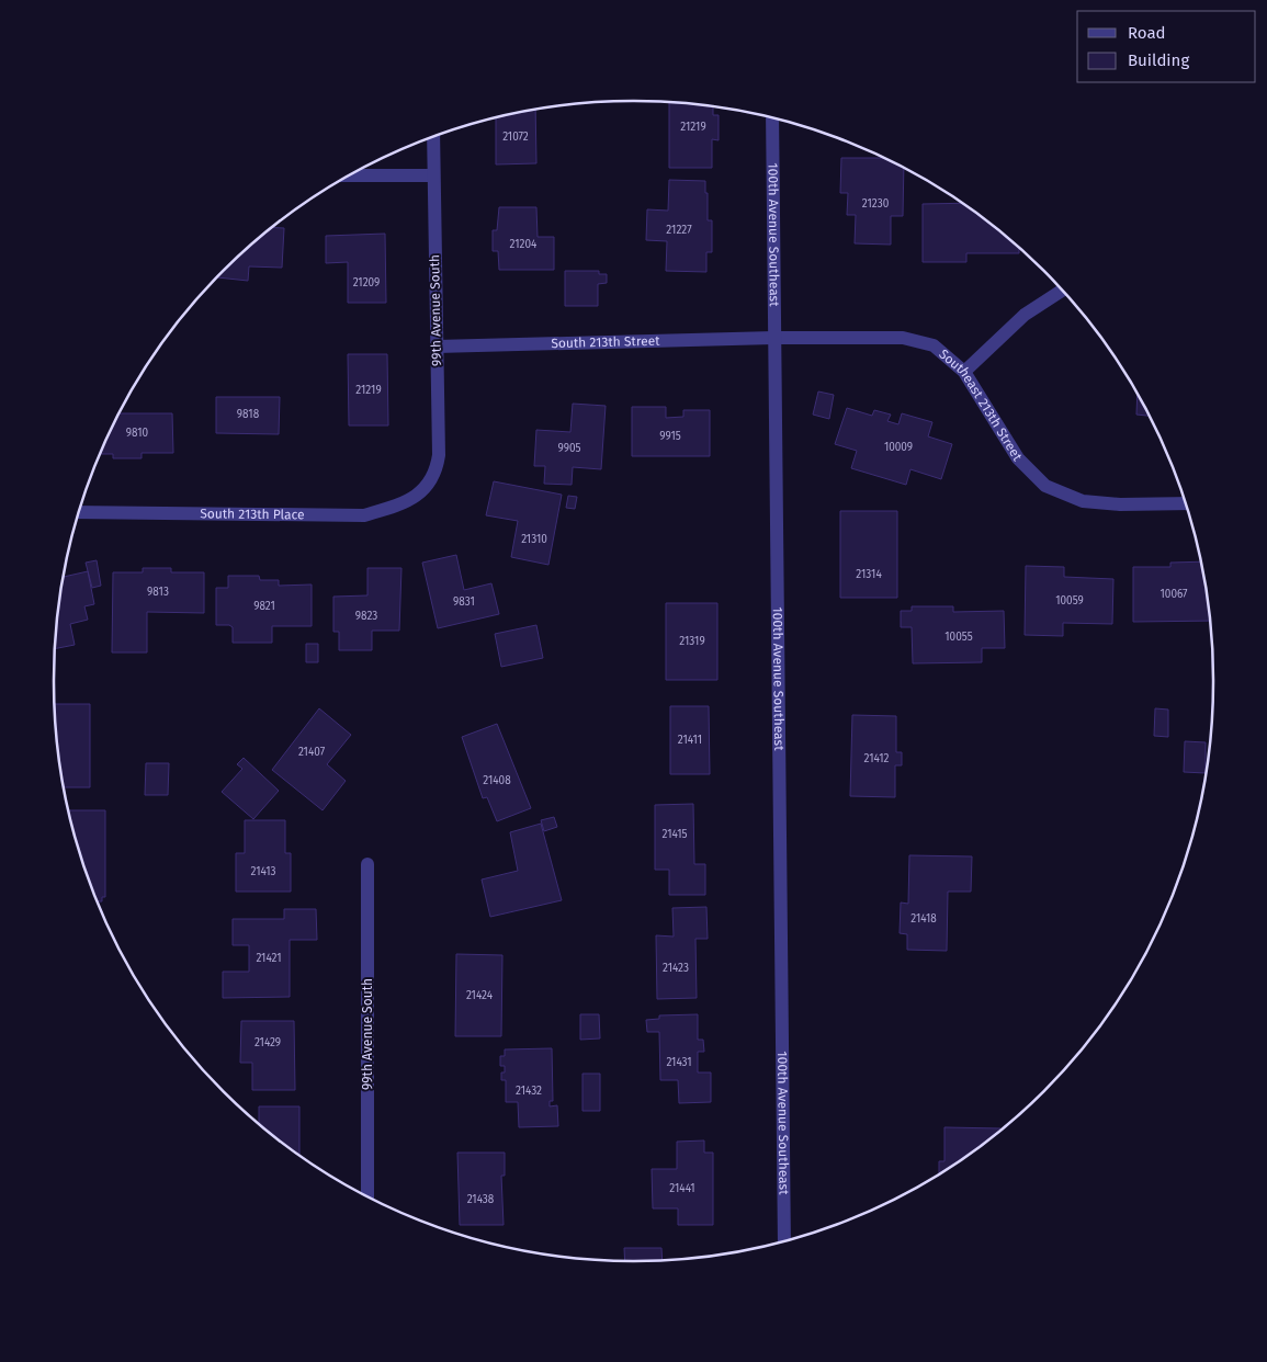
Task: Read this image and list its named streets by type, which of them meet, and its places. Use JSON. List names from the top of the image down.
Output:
{
  "streets": {
    "street": [
      "100th Avenue Southeast",
      "99th Avenue South",
      "South 213th Street",
      "Southeast 213th Street",
      "South 213th Place"
    ]
  },
  "crossings": [
    ["100th Avenue Southeast", "South 213th Street"],
    ["100th Avenue Southeast", "Southeast 213th Street"],
    ["99th Avenue South", "South 213th Street"],
    ["99th Avenue South", "South 213th Place"],
    ["South 213th Street", "Southeast 213th Street"]
  ],
  "house_numbers": [
    "21219",
    "21072",
    "21230",
    "21227",
    "21204",
    "21209",
    "21219",
    "9818",
    "9810",
    "9915",
    "10009",
    "9905",
    "21310",
    "21314",
    "9813",
    "10067",
    "10059",
    "9831",
    "9821",
    "9823",
    "10055",
    "21319",
    "21411",
    "21407",
    "21412",
    "21408",
    "21415",
    "21413",
    "21418",
    "21421",
    "21423",
    "21424",
    "21429",
    "21431",
    "21432",
    "21441",
    "21438"
  ],
  "legend": ["Road", "Building"]
}
